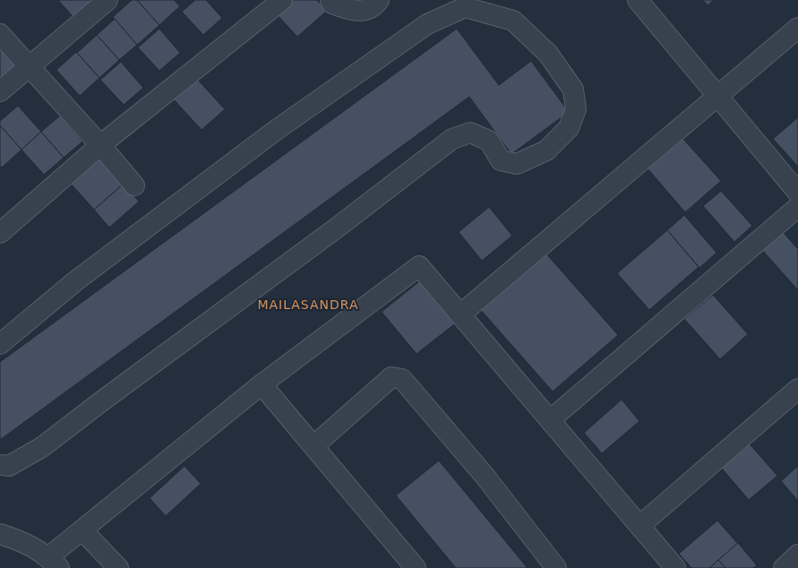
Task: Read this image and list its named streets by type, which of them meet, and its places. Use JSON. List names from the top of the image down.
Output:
{
  "districts": ["MAILASANDRA"]
}
